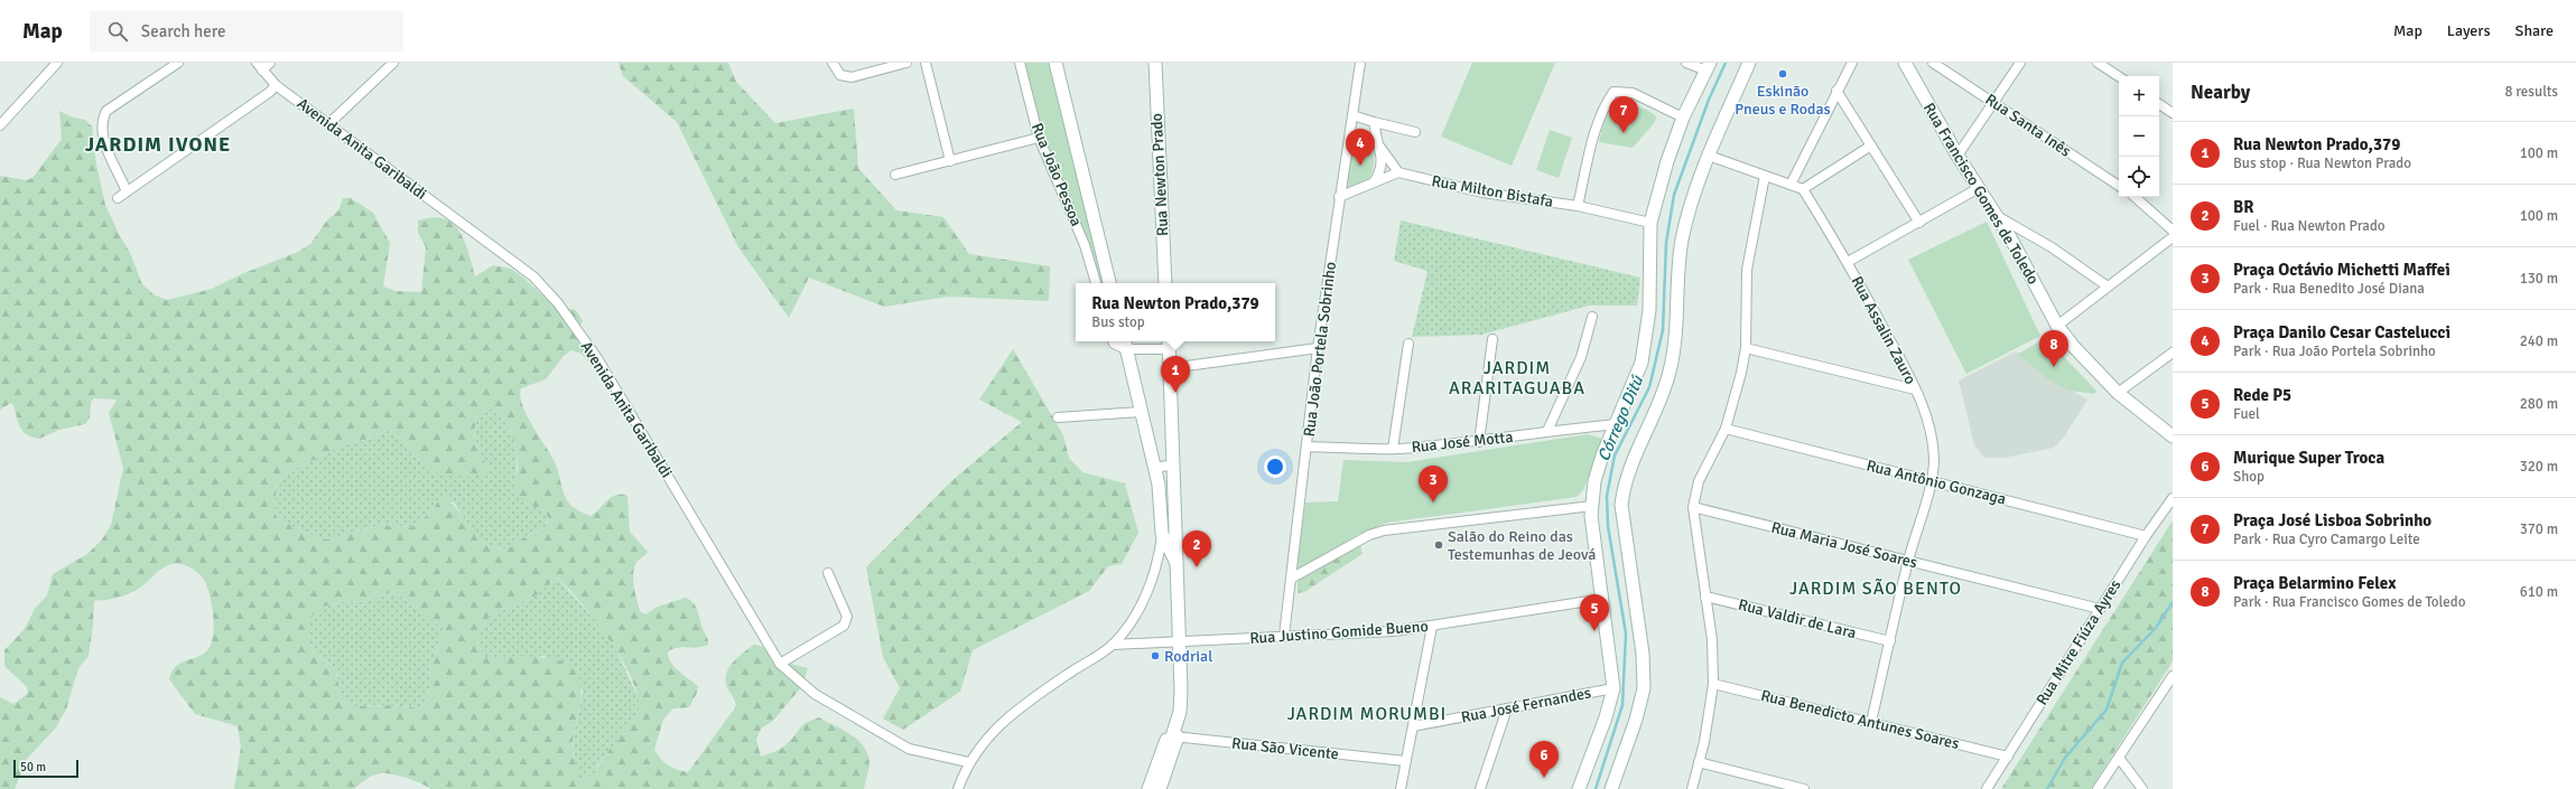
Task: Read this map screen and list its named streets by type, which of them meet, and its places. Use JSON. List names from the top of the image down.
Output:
{
  "streets": {
    "street": [
      "Rua Santa Inês",
      "Avenida Anita Garibaldi",
      "Rua João Pessoa",
      "Rua Newton Prado",
      "Rua Milton Bistafa",
      "Rua Francisco Gomes de Toledo",
      "Rua Assalin Zauro",
      "Rua João Portela Sobrinho",
      "Rua José Motta",
      "Rua Antônio Gonzaga",
      "Rua Maria José Soares",
      "Rua Valdir de Lara",
      "Rua Justino Gomide Bueno",
      "Rua Mitre Fiúza Ayres",
      "Rua José Fernandes",
      "Rua Benedicto Antunes Soares",
      "Rua São Vicente"
    ]
  },
  "crossings": [
    ["Rua Assalin Zauro", "Rua Antônio Gonzaga"],
    ["Rua Assalin Zauro", "Rua Maria José Soares"],
    ["Rua Assalin Zauro", "Rua Valdir de Lara"],
    ["Rua Assalin Zauro", "Rua Benedicto Antunes Soares"],
    ["Rua João Portela Sobrinho", "Rua José Motta"],
    ["Rua João Portela Sobrinho", "Rua Justino Gomide Bueno"],
    ["Rua Antônio Gonzaga", "Rua Mitre Fiúza Ayres"],
    ["Rua Maria José Soares", "Rua Mitre Fiúza Ayres"],
    ["Rua Mitre Fiúza Ayres", "Rua Benedicto Antunes Soares"]
  ],
  "districts": [
    "JARDIM IVONE",
    "JARDIM ARARITAGUABA",
    "JARDIM SÃO BENTO",
    "JARDIM MORUMBI"
  ],
  "water": ["Córrego Ditú"],
  "places": ["Eskinão Pneus e Rodas", "Salão do Reino das Testemunhas de Jeová", "Rodrial"],
  "scale_bar": "50 m",
  "page": {
    "header": "Map",
    "search": "Search here",
    "nav": ["Map", "Layers", "Share"],
    "heading": ["Nearby", "8 results"],
    "map_buttons": ["+", "−"],
    "pins": [
      "7",
      "4",
      "8",
      "1",
      "3",
      "2",
      "5",
      "6"
    ],
    "list": [
      {
        "mark": "1",
        "name": "Rua Newton Prado,379",
        "note": "Bus stop · Rua Newton Prado",
        "value": "100 m"
      },
      {
        "mark": "2",
        "name": "BR",
        "note": "Fuel · Rua Newton Prado",
        "value": "100 m"
      },
      {
        "mark": "3",
        "name": "Praça Octávio Michetti Maffei",
        "note": "Park · Rua Benedito José Diana",
        "value": "130 m"
      },
      {
        "mark": "4",
        "name": "Praça Danilo Cesar Castelucci",
        "note": "Park · Rua João Portela Sobrinho",
        "value": "240 m"
      },
      {
        "mark": "5",
        "name": "Rede P5",
        "note": "Fuel",
        "value": "280 m"
      },
      {
        "mark": "6",
        "name": "Murique Super Troca",
        "note": "Shop",
        "value": "320 m"
      },
      {
        "mark": "7",
        "name": "Praça José Lisboa Sobrinho",
        "note": "Park · Rua Cyro Camargo Leite",
        "value": "370 m"
      },
      {
        "mark": "8",
        "name": "Praça Belarmino Felex",
        "note": "Park · Rua Francisco Gomes de Toledo",
        "value": "610 m"
      }
    ],
    "popup": ["Rua Newton Prado,379", "Bus stop"],
    "scale": "50 m"
  }
}
